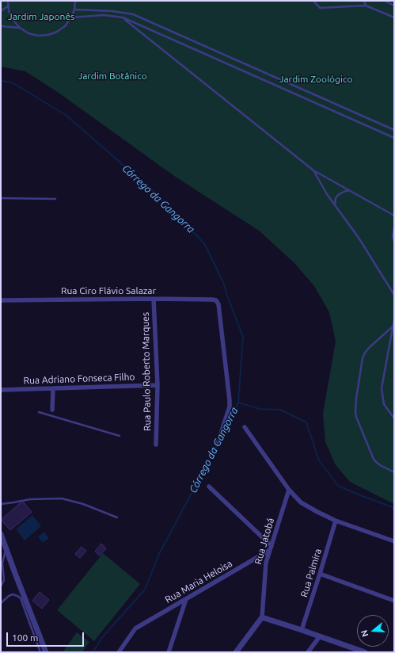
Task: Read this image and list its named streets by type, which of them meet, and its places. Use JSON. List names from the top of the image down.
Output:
{
  "streets": {
    "street": [
      "Rua Ciro Flávio Salazar",
      "Rua Paulo Roberto Marques",
      "Rua Adriano Fonseca Filho",
      "Rua Jatobá",
      "Rua Palmira",
      "Rua Maria Heloisa"
    ]
  },
  "crossings": [
    ["Rua Ciro Flávio Salazar", "Rua Paulo Roberto Marques"],
    ["Rua Paulo Roberto Marques", "Rua Adriano Fonseca Filho"],
    ["Rua Jatobá", "Rua Maria Heloisa"]
  ],
  "water": ["Córrego da Gangorra"],
  "parks": ["Jardim Japonês", "Jardim Botânico", "Jardim Zoológico"],
  "scale_bar": "100 m",
  "north": "left"
}
